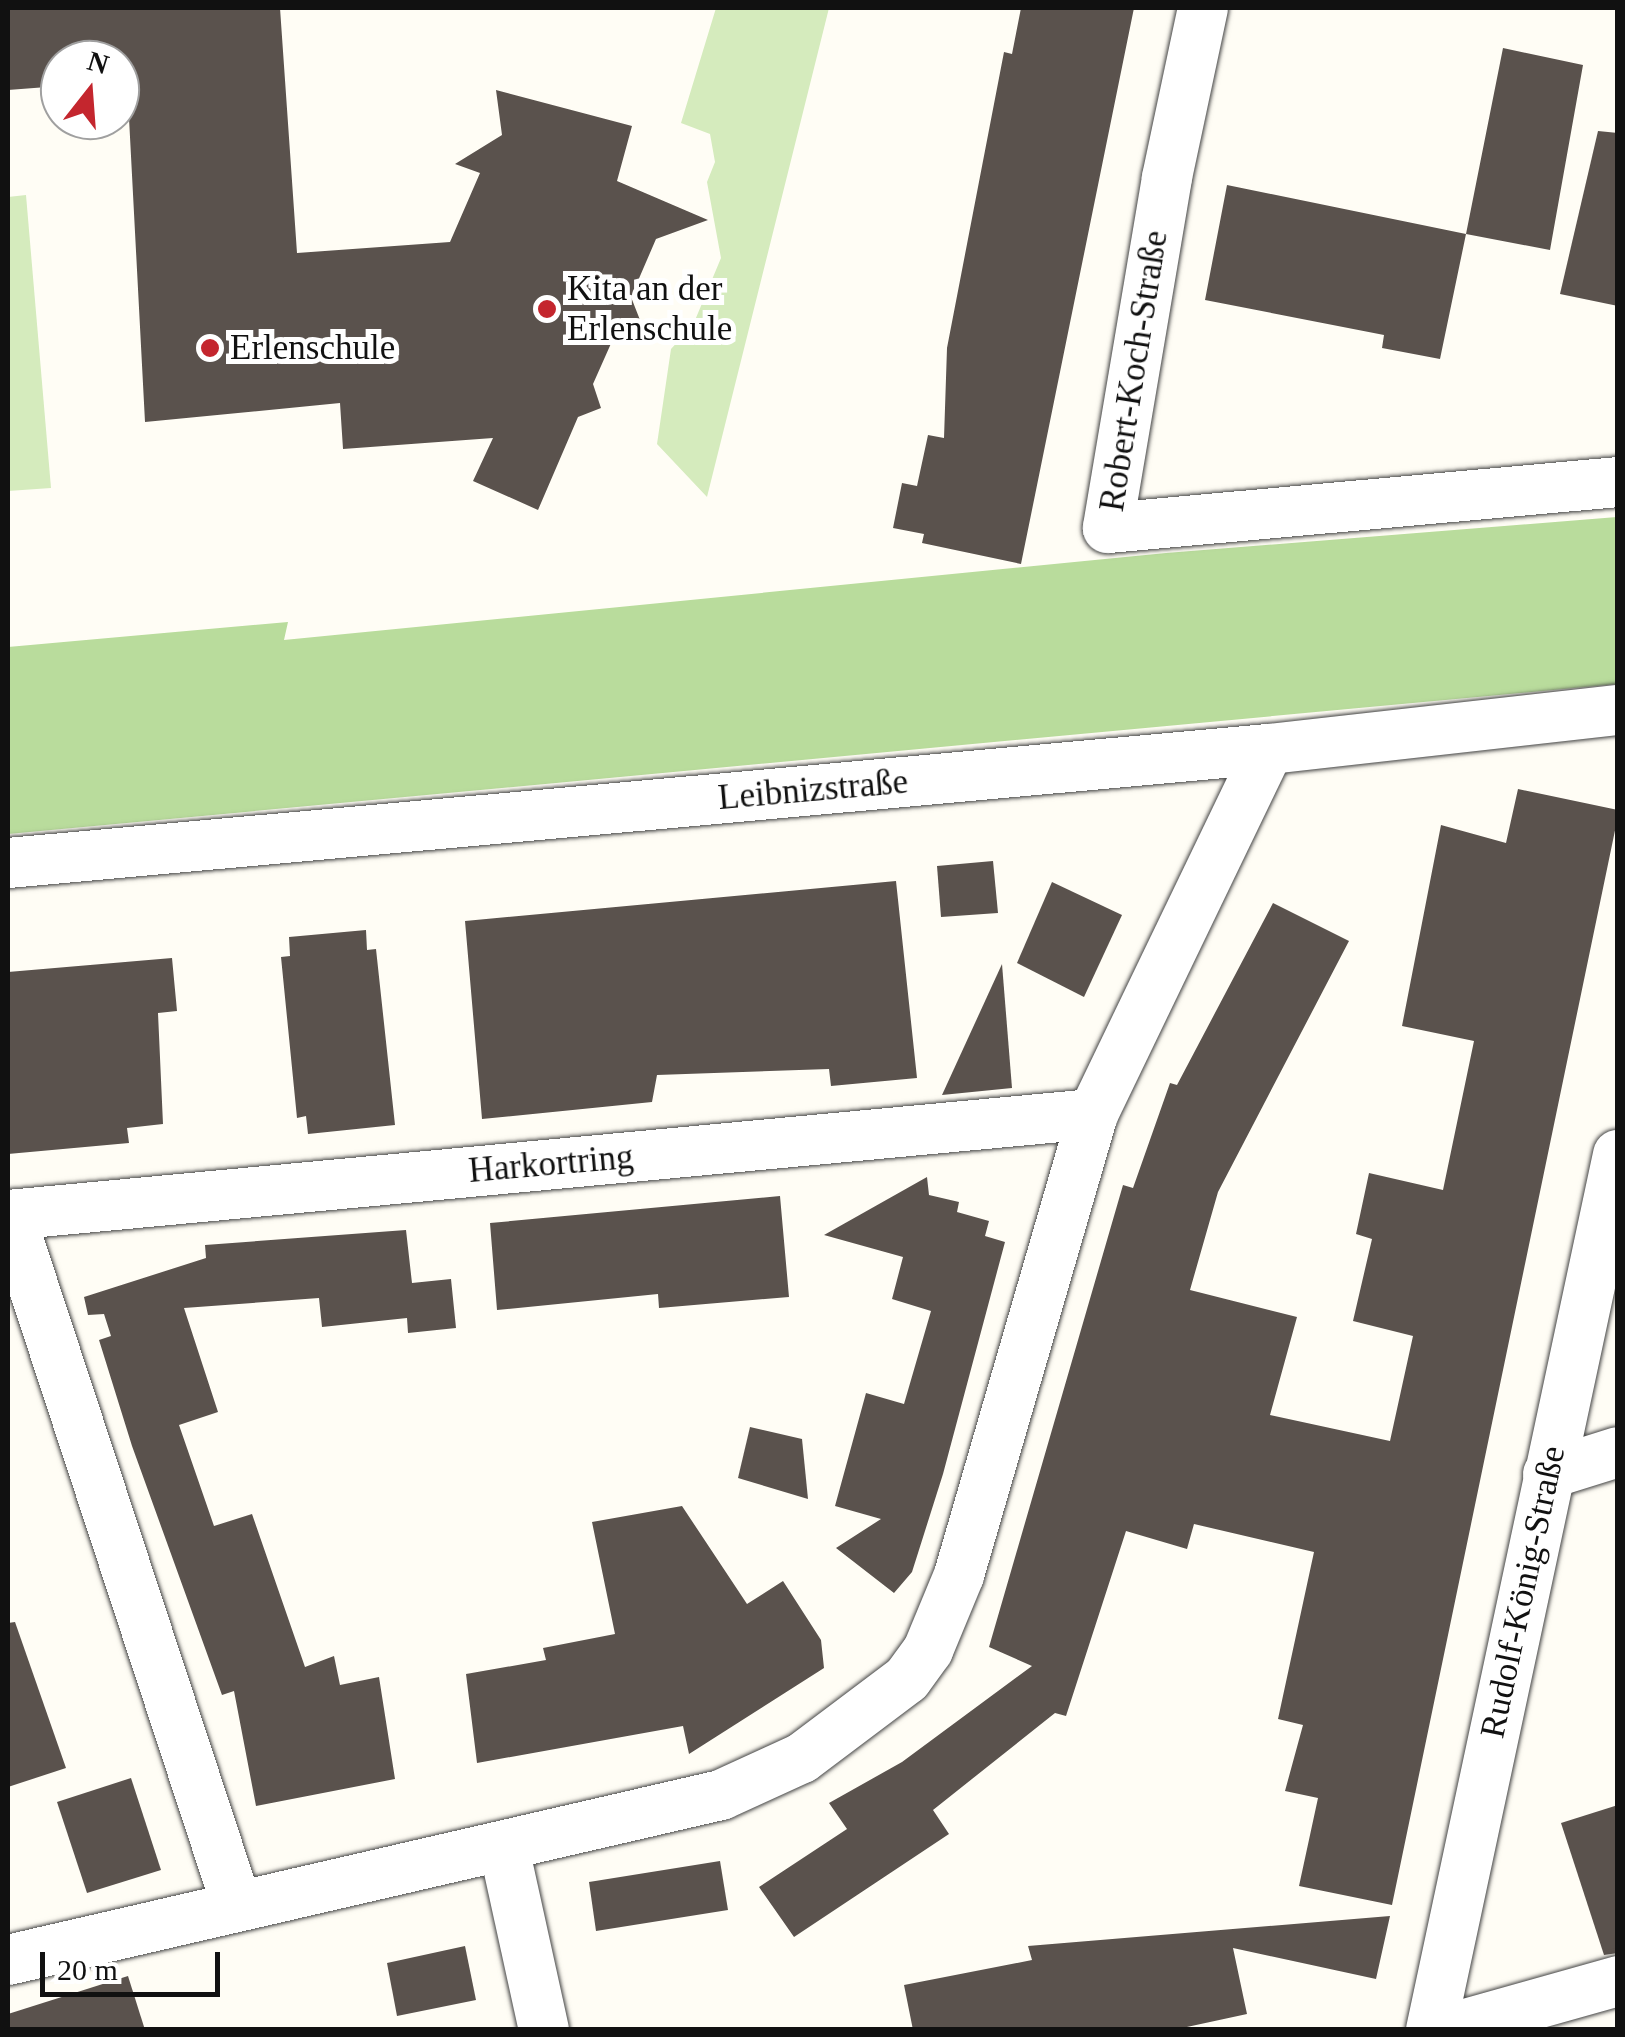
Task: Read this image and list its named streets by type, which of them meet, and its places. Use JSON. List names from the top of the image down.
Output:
{
  "streets": {
    "street": [
      "Robert-Koch-Straße",
      "Leibnizstraße",
      "Harkortring",
      "Rudolf-König-Straße"
    ]
  },
  "places": ["Kita an der Erlenschule", "Erlenschule"],
  "scale_bar": "20 m",
  "north": "top"
}
